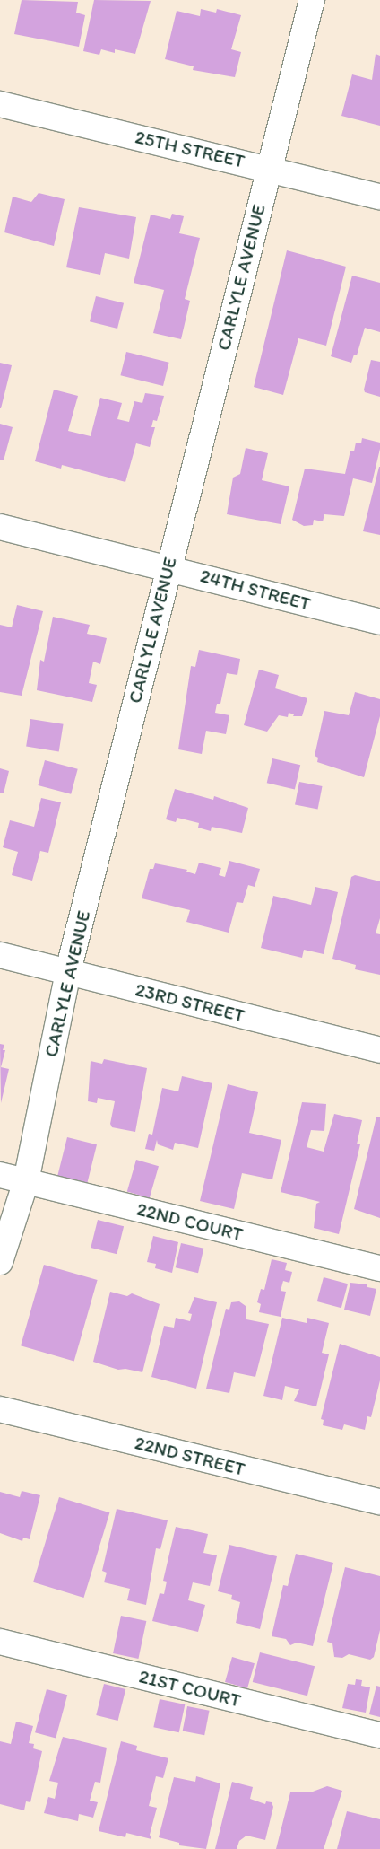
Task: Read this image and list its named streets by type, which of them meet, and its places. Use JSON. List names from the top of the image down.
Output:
{
  "streets": {
    "street": [
      "25TH STREET",
      "CARLYLE AVENUE",
      "24TH STREET",
      "23RD STREET",
      "22ND COURT",
      "22ND STREET",
      "21ST COURT"
    ]
  },
  "crossings": [
    ["25TH STREET", "CARLYLE AVENUE"],
    ["CARLYLE AVENUE", "24TH STREET"],
    ["CARLYLE AVENUE", "23RD STREET"],
    ["CARLYLE AVENUE", "22ND COURT"]
  ]
}
